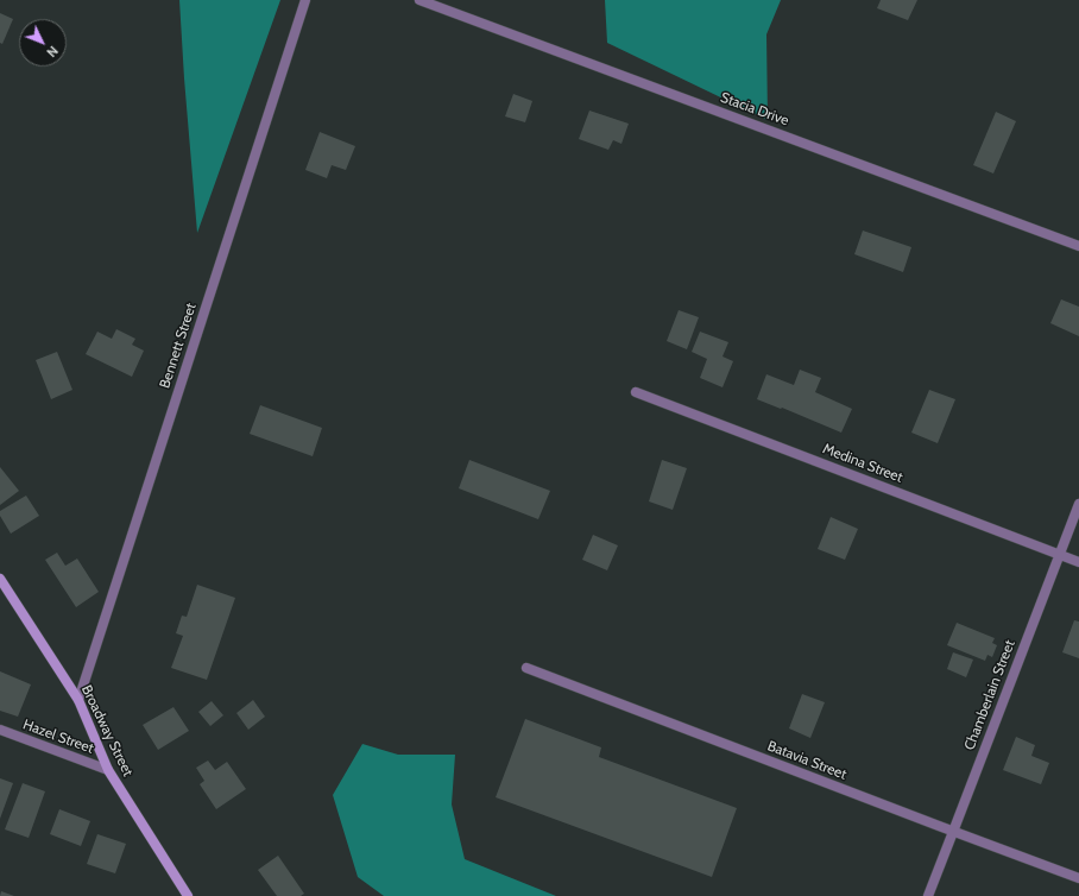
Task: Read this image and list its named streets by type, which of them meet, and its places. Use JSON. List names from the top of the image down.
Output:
{
  "streets": {
    "street": [
      "Stacia Drive",
      "Bennett Street",
      "Medina Street",
      "Chamberlain Street",
      "Broadway Street",
      "Hazel Street",
      "Batavia Street"
    ]
  },
  "crossings": [
    ["Bennett Street", "Broadway Street"],
    ["Medina Street", "Chamberlain Street"],
    ["Chamberlain Street", "Batavia Street"],
    ["Broadway Street", "Hazel Street"]
  ],
  "north": "bottom right"
}
